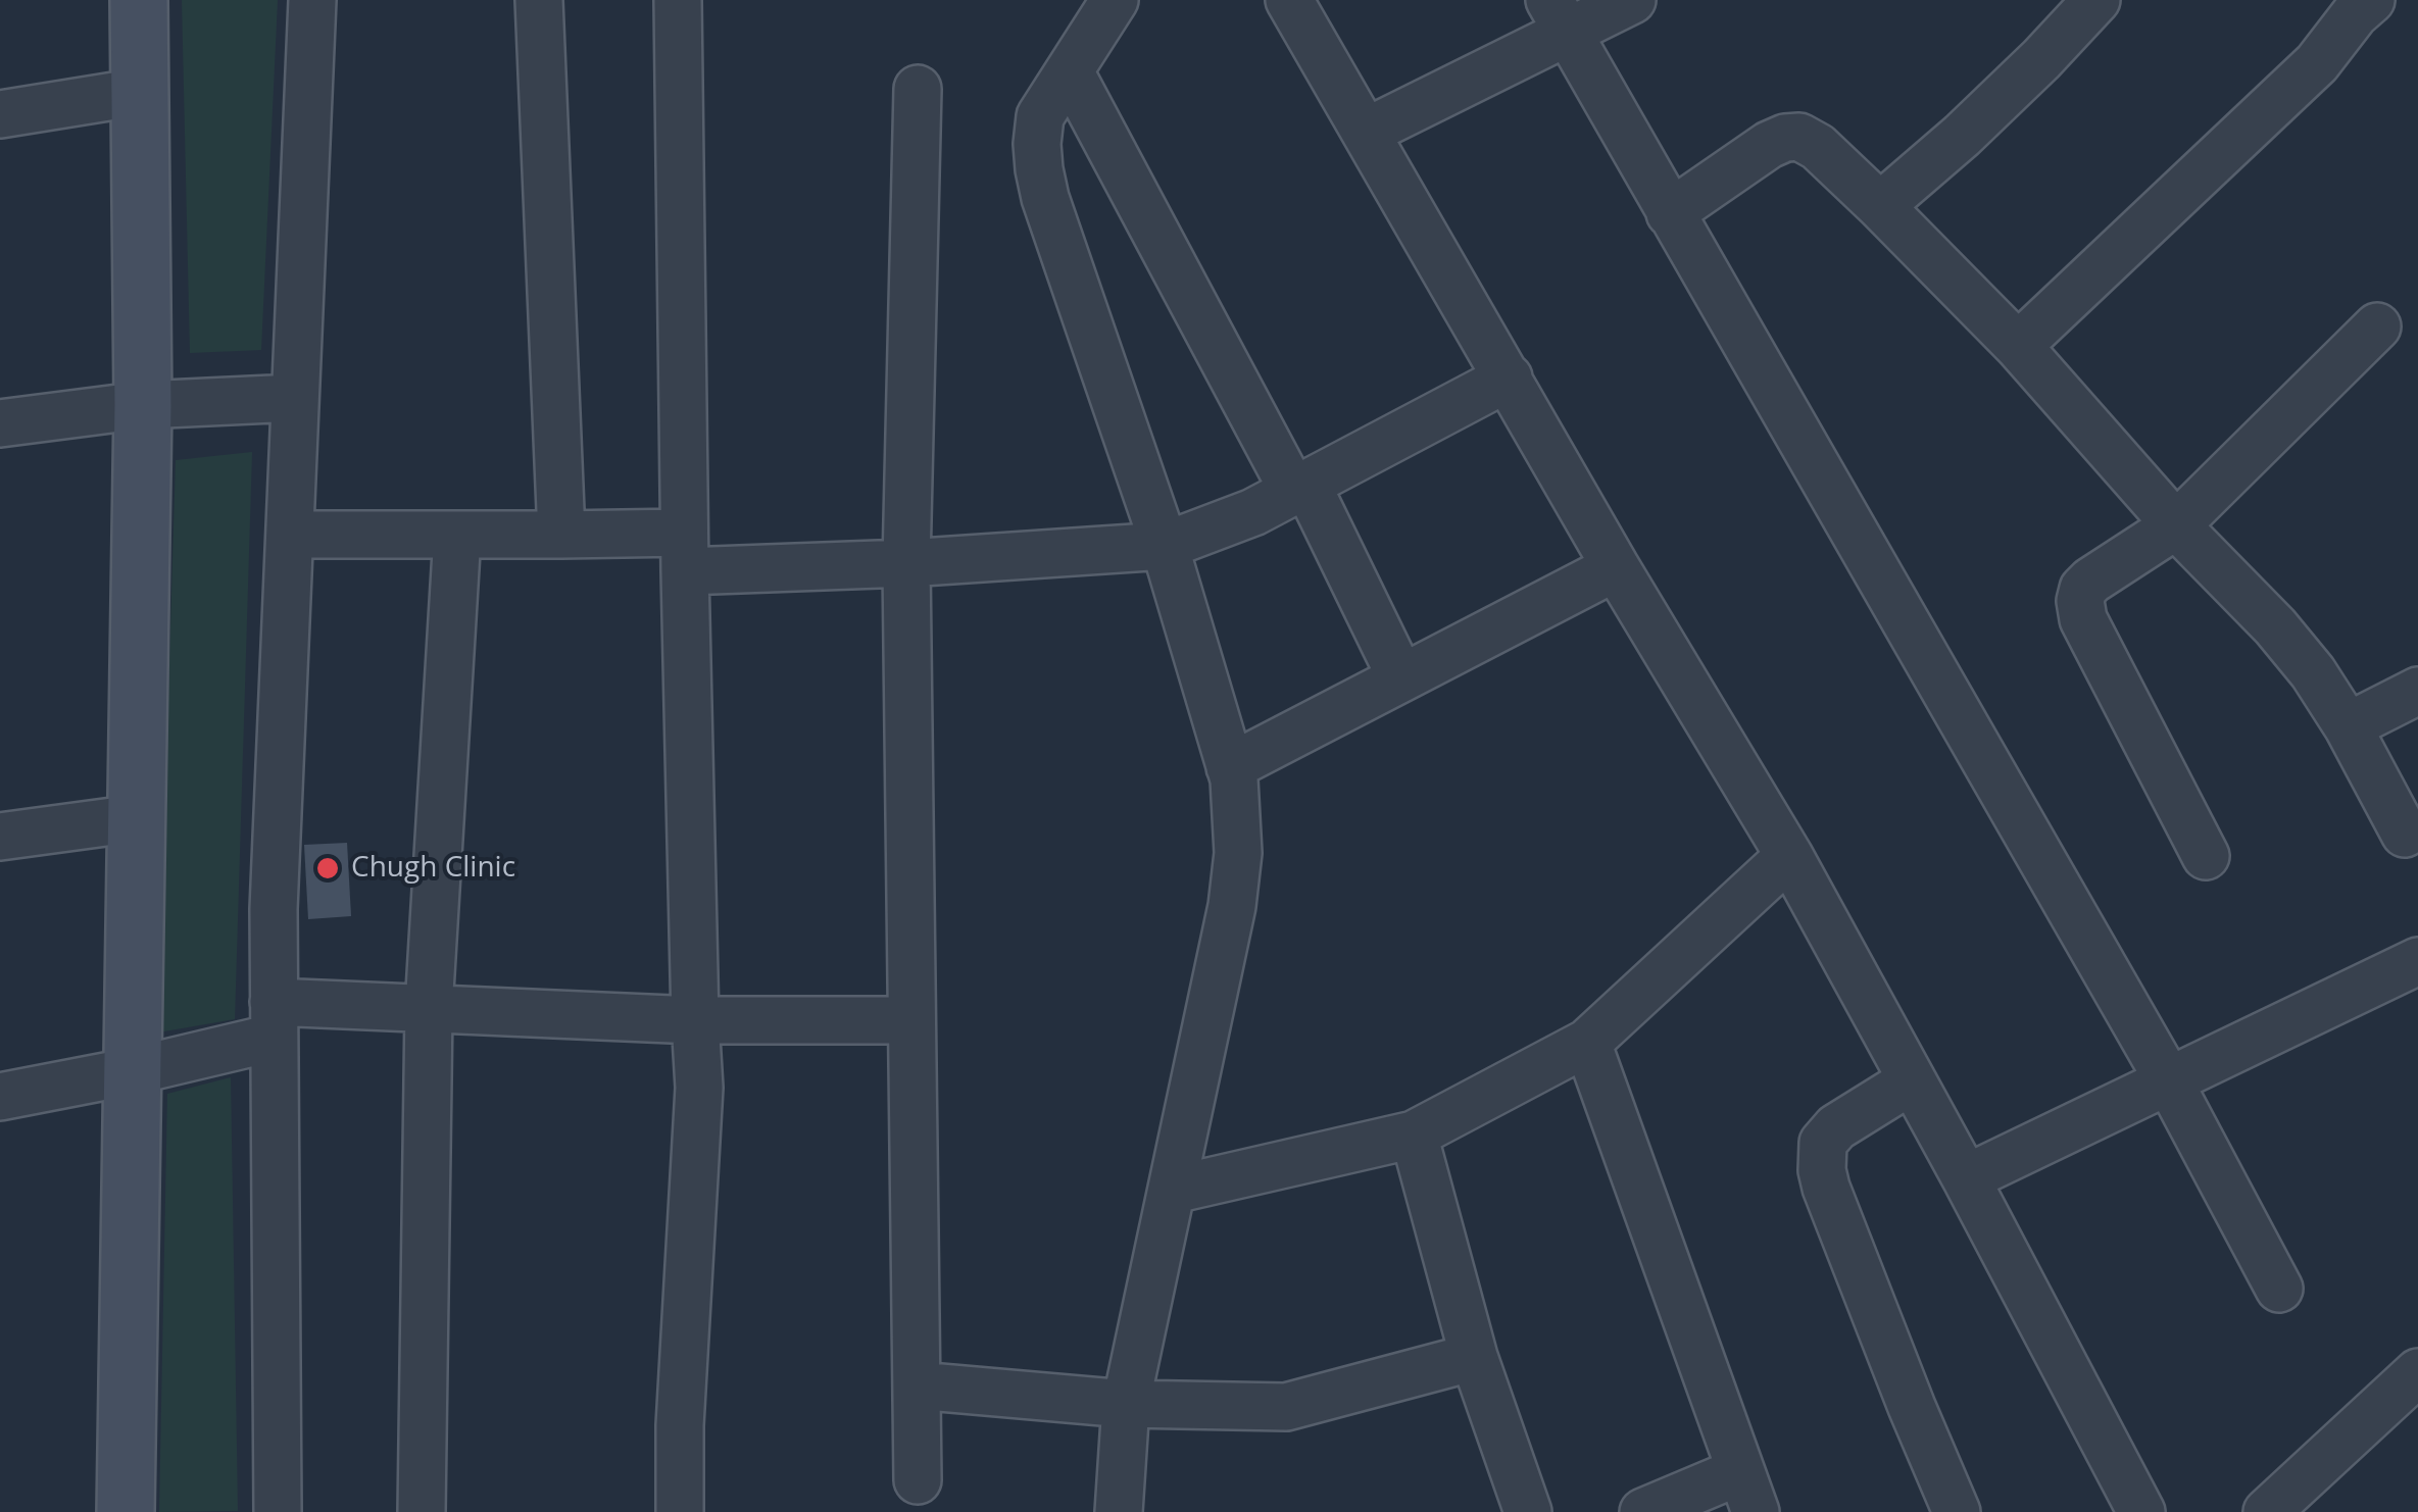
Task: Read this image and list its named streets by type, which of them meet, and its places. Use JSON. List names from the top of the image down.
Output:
{
  "places": ["Chugh Clinic"]
}
